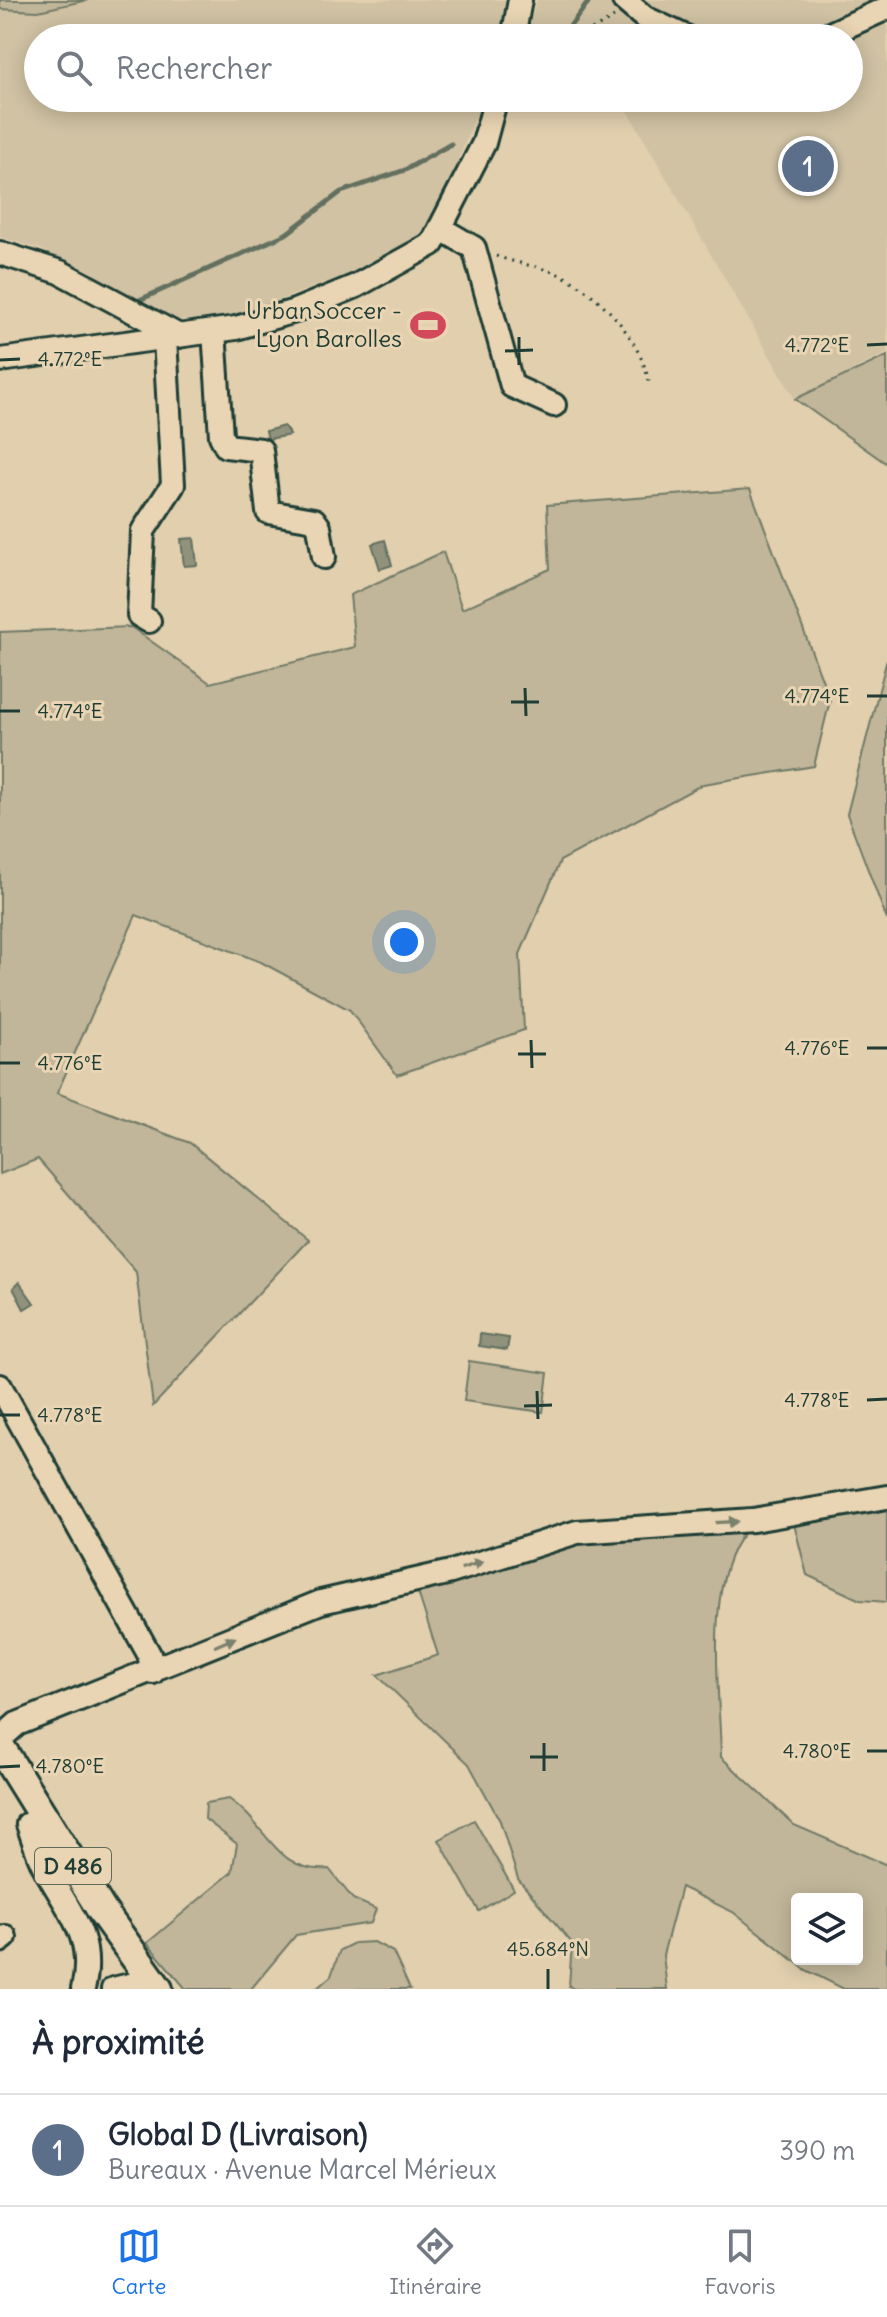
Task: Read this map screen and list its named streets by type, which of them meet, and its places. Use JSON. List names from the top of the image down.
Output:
{
  "streets": {
    "main road": ["D 486"]
  },
  "places": {
    "sports": ["UrbanSoccer - Lyon Barolles"]
  },
  "page": {
    "search": "Rechercher",
    "pins": "1",
    "heading": "À proximité",
    "list": [
      {
        "mark": "1",
        "name": "Global D (Livraison)",
        "note": "Bureaux · Avenue Marcel Mérieux",
        "value": "390 m"
      }
    ],
    "nav": ["Carte", "Itinéraire", "Favoris"]
  },
  "coordinates": [
    "4.772°E",
    "4.774°E",
    "4.776°E",
    "4.778°E",
    "4.780°E",
    "45.684°N"
  ]
}
